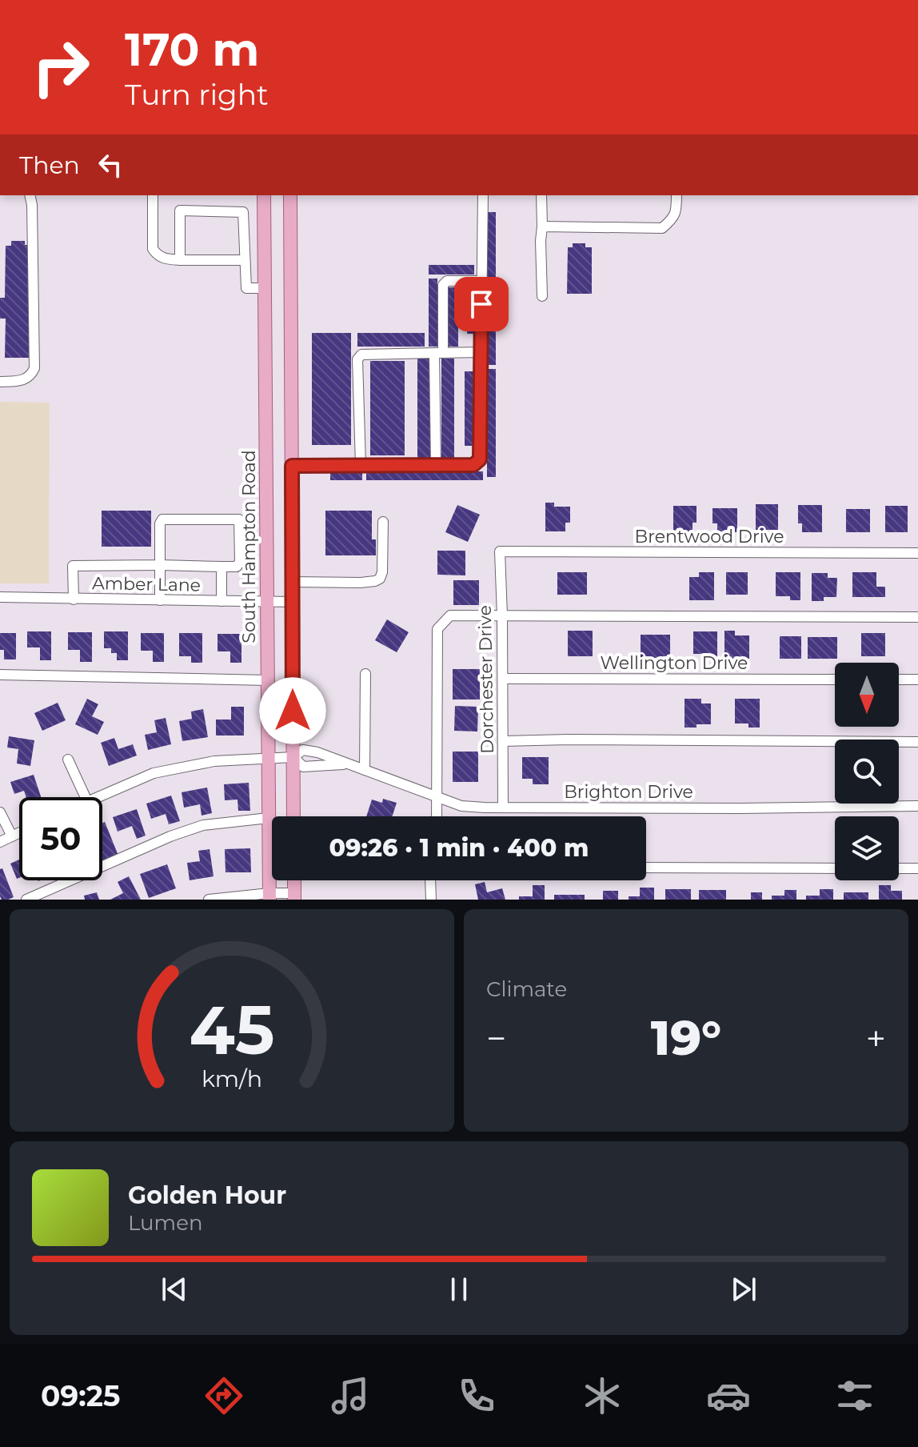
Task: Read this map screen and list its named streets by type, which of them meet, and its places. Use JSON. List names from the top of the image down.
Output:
{
  "streets": {
    "main road": ["South Hampton Road"],
    "street": [
      "Brentwood Drive",
      "Amber Lane",
      "Wellington Drive",
      "Dorchester Drive",
      "Brighton Drive"
    ]
  },
  "crossings": [
    ["Brentwood Drive", "Dorchester Drive"],
    ["South Hampton Road", "Amber Lane"],
    ["Wellington Drive", "Dorchester Drive"],
    ["Dorchester Drive", "Brighton Drive"]
  ],
  "north": "bottom",
  "page": {
    "turn": ["170 m", "Turn right"],
    "then": "Then",
    "limit": "50",
    "trip": "09:26 · 1 min · 400 m",
    "tile": "Climate",
    "heat": ["−", "19°", "+"],
    "song": ["Golden Hour", "Lumen"],
    "tabs": "09:25",
    "gauge": ["45", "km/h"]
  }
}
